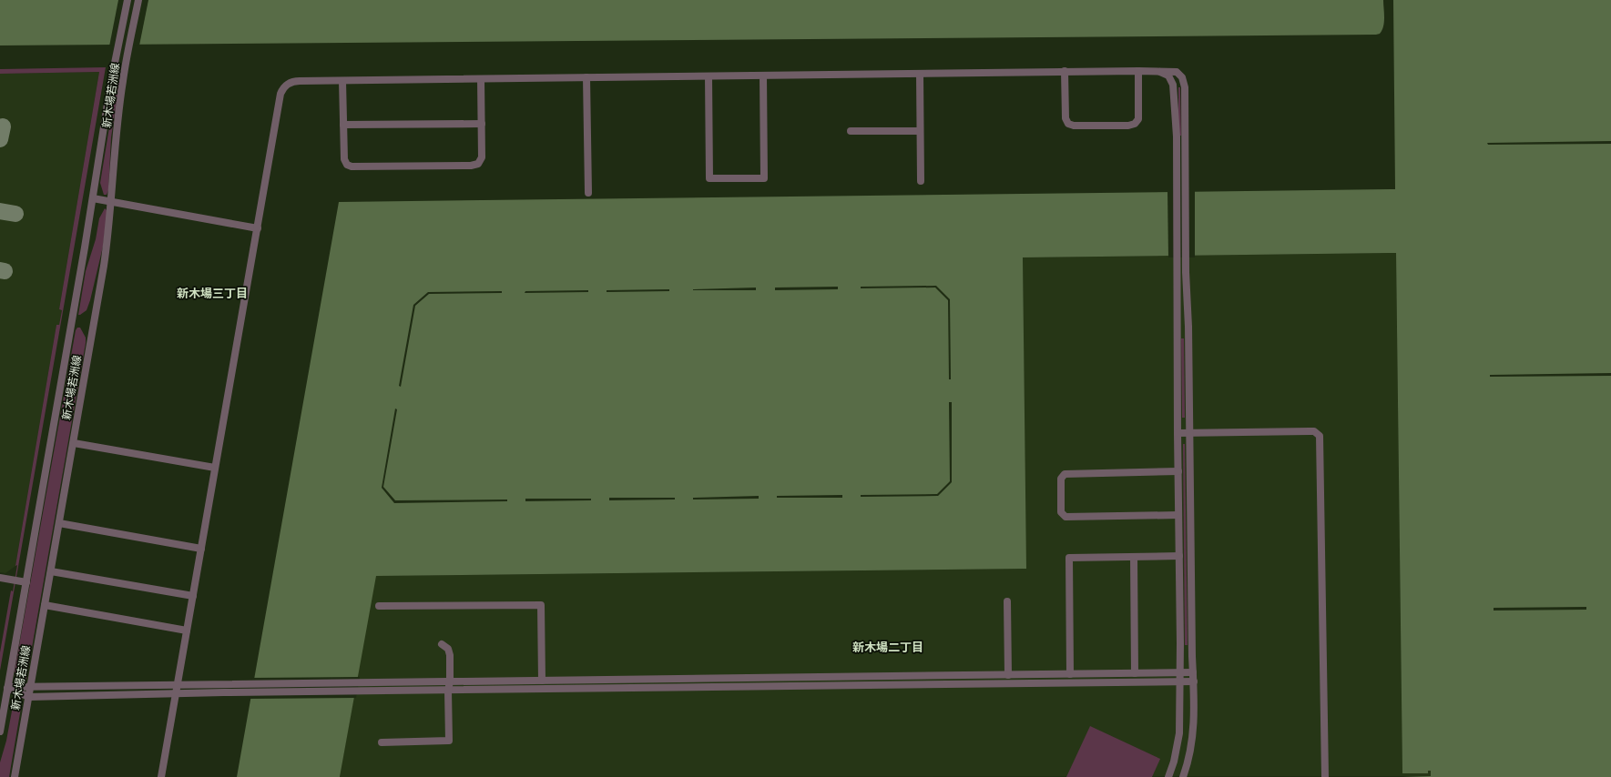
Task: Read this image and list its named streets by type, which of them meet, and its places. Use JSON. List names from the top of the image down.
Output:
{
  "streets": {
    "street": ["新木場若洲線"]
  },
  "districts": ["新木場三丁目", "新木場二丁目"]
}
